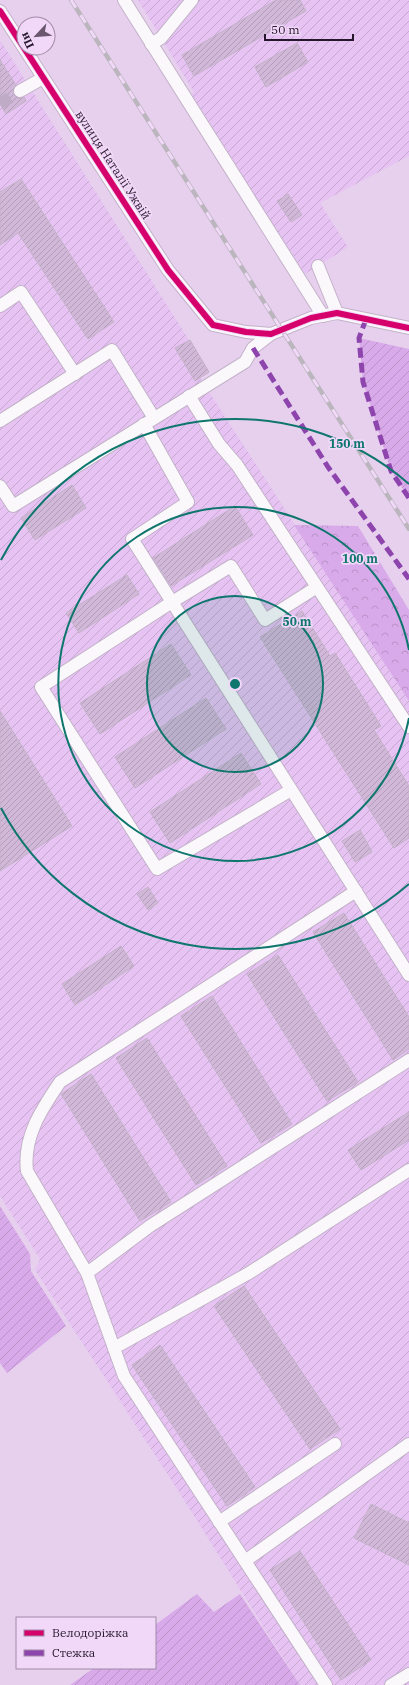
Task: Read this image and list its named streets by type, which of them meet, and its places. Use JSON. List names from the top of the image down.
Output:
{
  "streets": {
    "street": ["вулиця Наталії Ужвій"]
  },
  "legend": ["Велодоріжка", "Стежка"],
  "scale_bar": "50 m",
  "north": "bottom left",
  "rings": ["150 m", "100 m", "50 m"]
}
